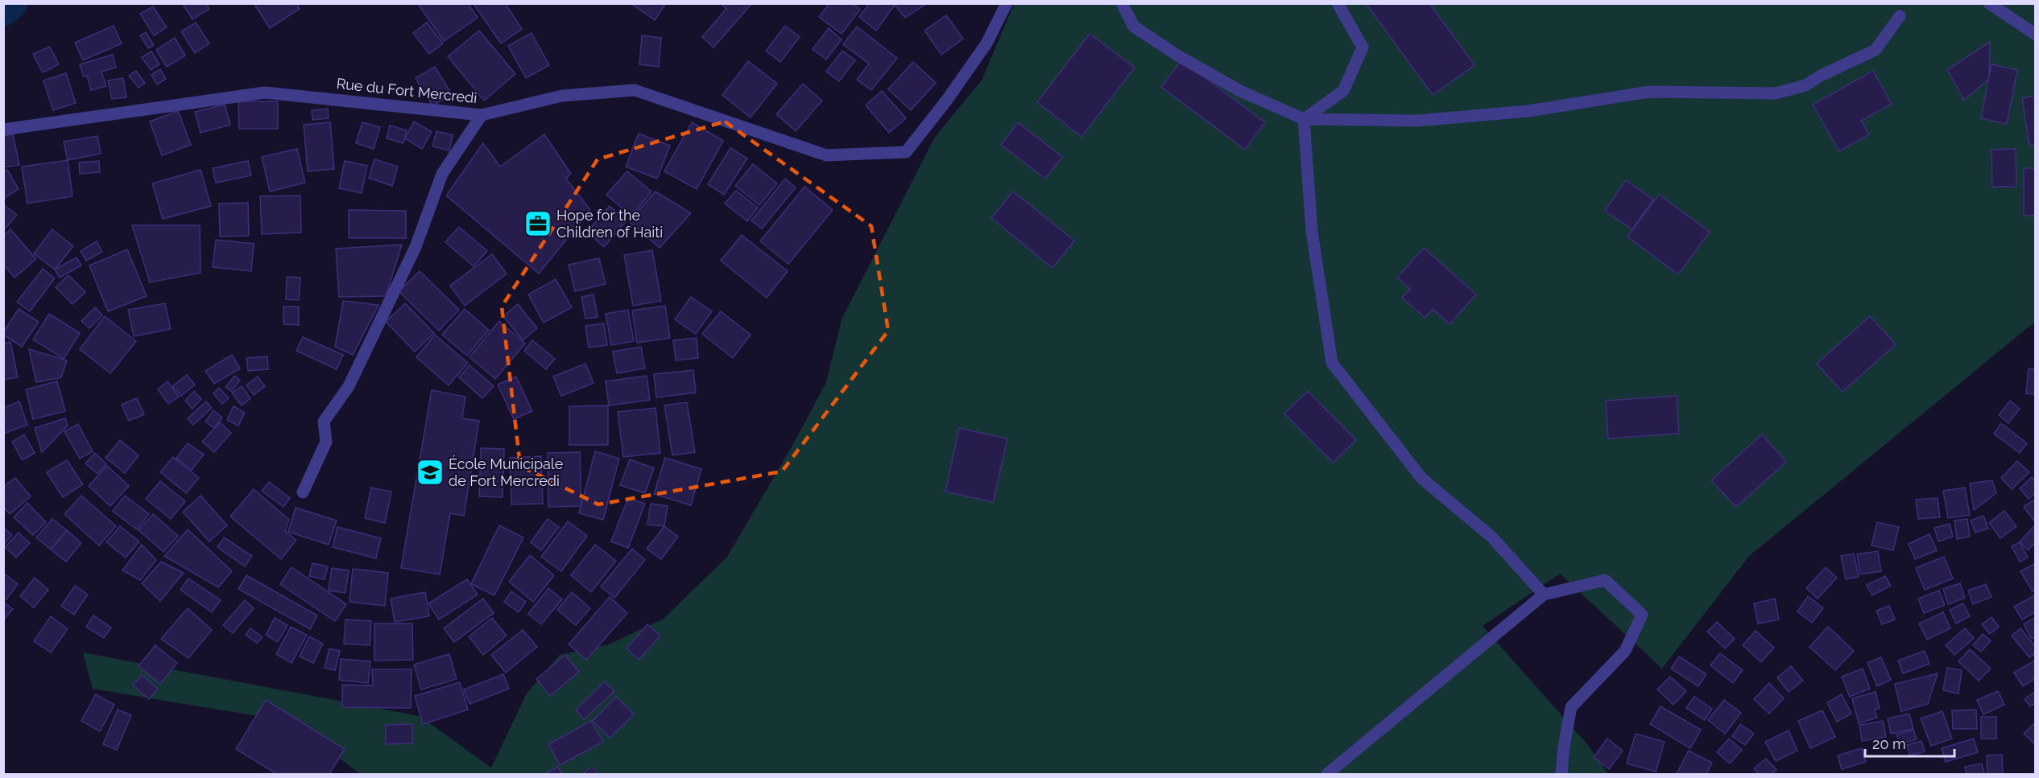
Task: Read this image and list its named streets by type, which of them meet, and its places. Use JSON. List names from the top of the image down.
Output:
{
  "streets": {
    "street": ["Rue du Fort Mercredi"]
  },
  "places": {
    "office": ["Hope for the Children of Haiti"],
    "school or university": ["École Municipale de Fort Mercredi"]
  },
  "scale_bar": "20 m"
}
